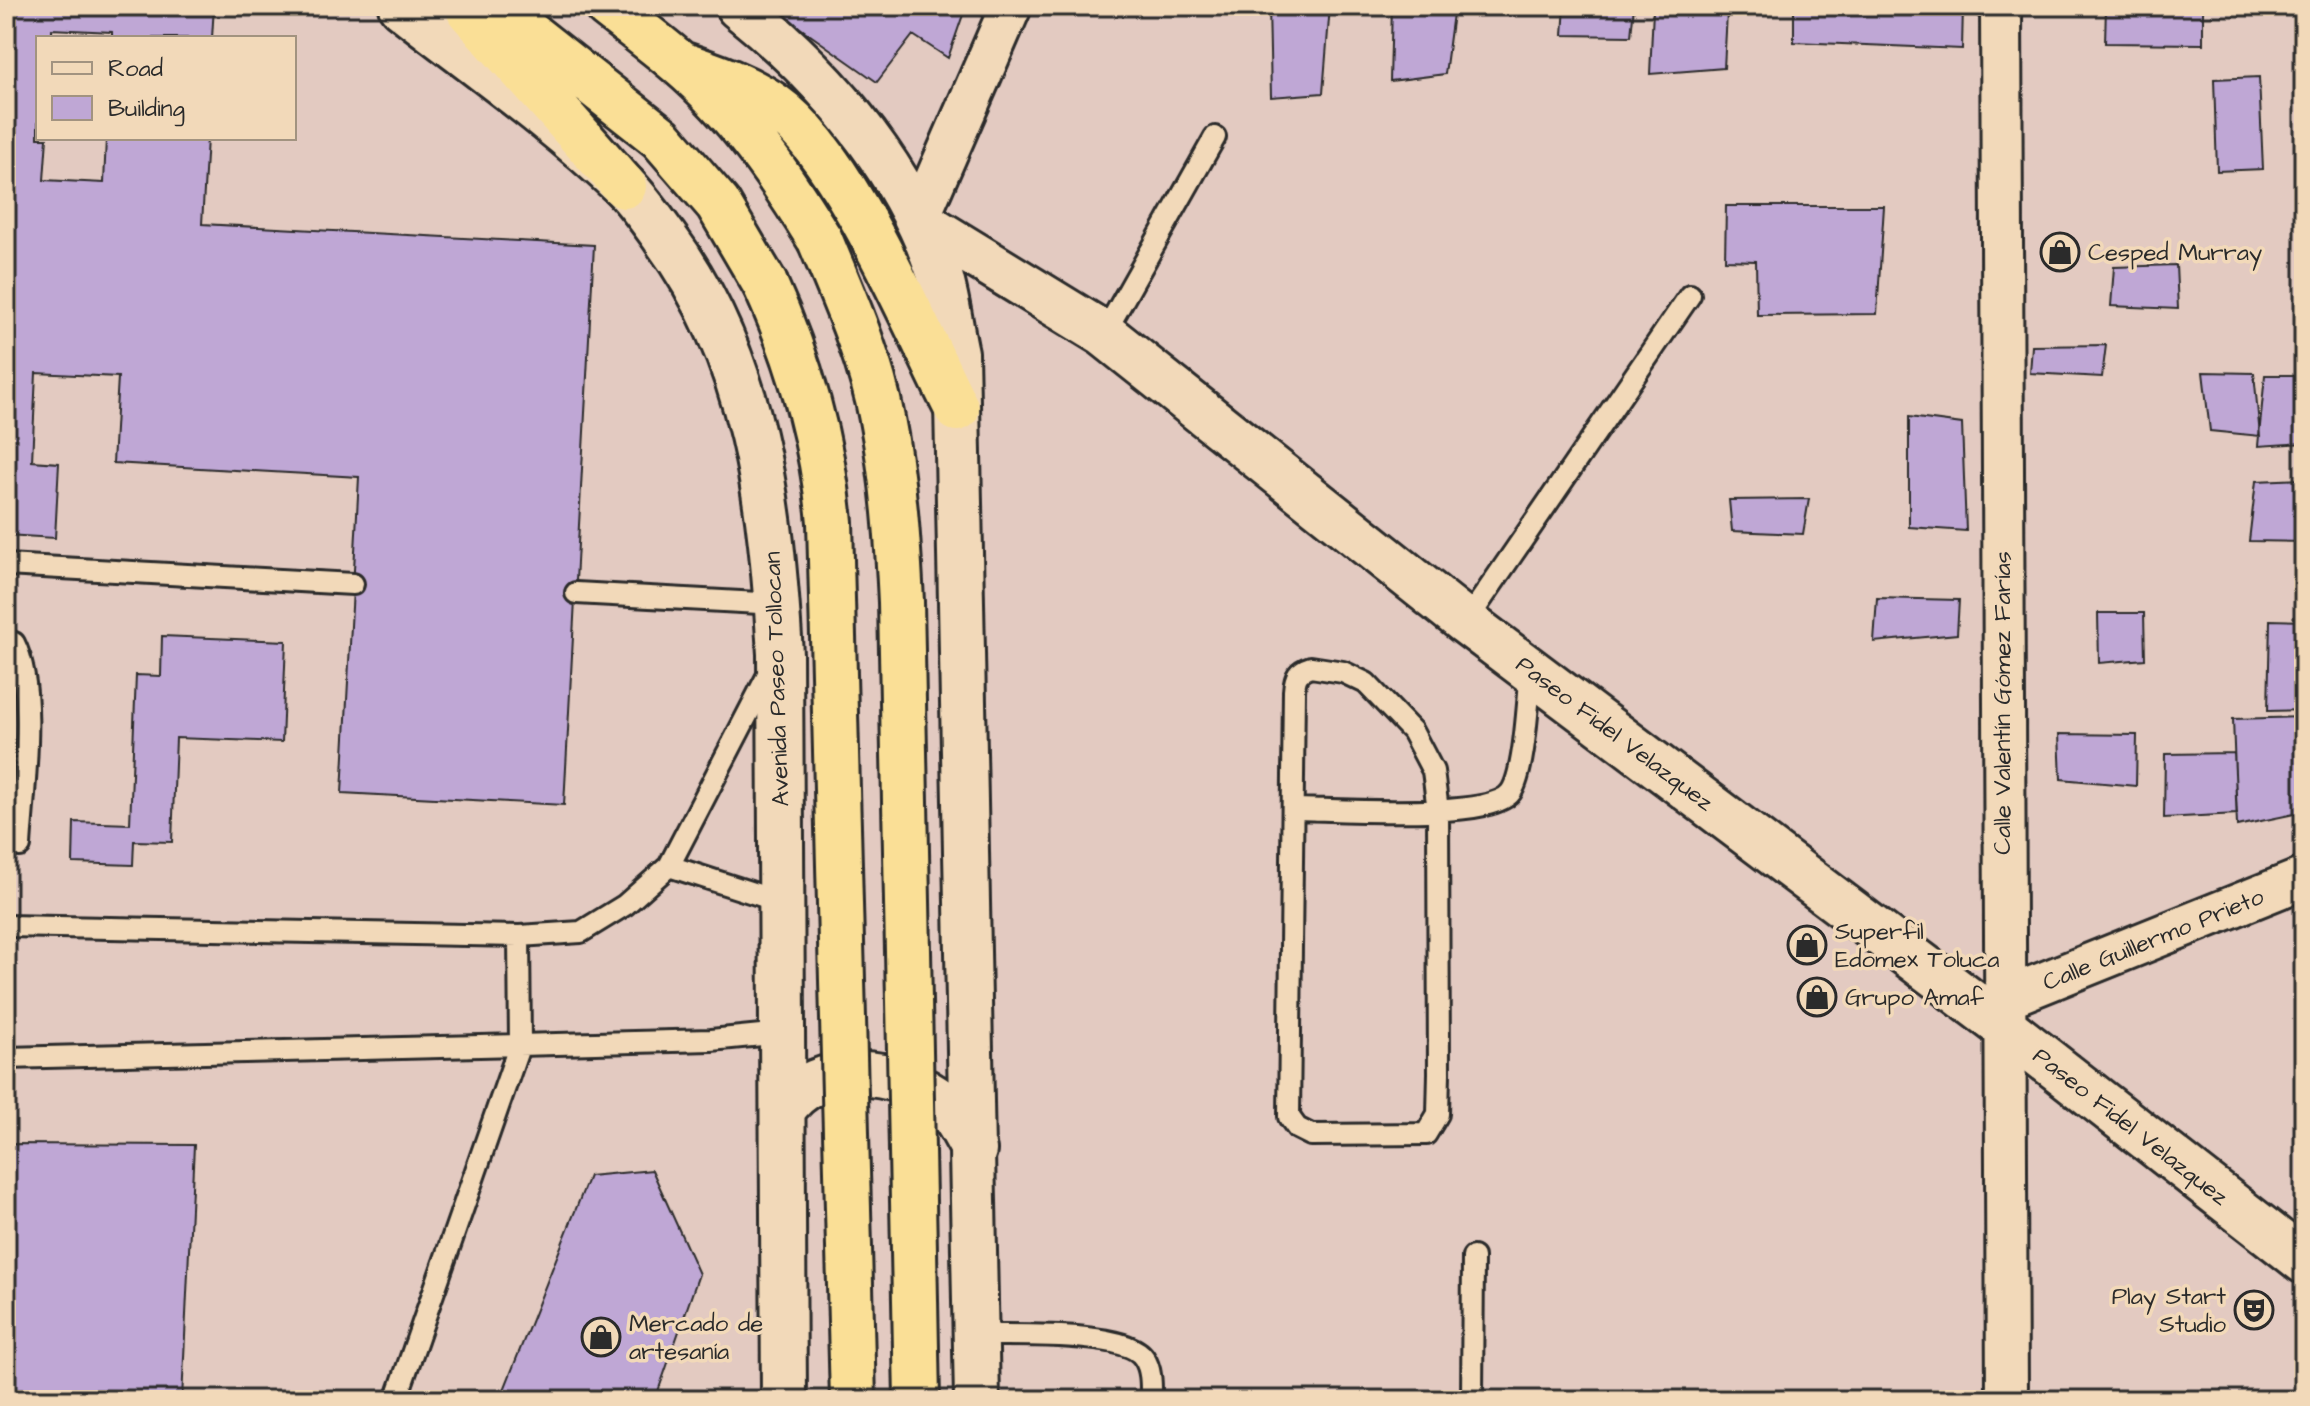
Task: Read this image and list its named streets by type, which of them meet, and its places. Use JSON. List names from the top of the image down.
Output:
{
  "streets": {
    "main road": ["Avenida Paseo Tollocan", "Paseo Fidel Velazquez"],
    "street": ["Calle Valentín Gómez Farías", "Calle Guillermo Prieto"]
  },
  "crossings": [
    ["Calle Valentín Gómez Farías", "Paseo Fidel Velazquez"],
    ["Calle Valentín Gómez Farías", "Calle Guillermo Prieto"],
    ["Paseo Fidel Velazquez", "Calle Guillermo Prieto"]
  ],
  "places": {
    "shop": [
      "Cesped Murray",
      "Superfil Edomex Toluca",
      "Grupo Amaf",
      "Mercado de artesanía"
    ],
    "theatre": ["Play Start Studio"]
  },
  "legend": ["Road", "Building"]
}
